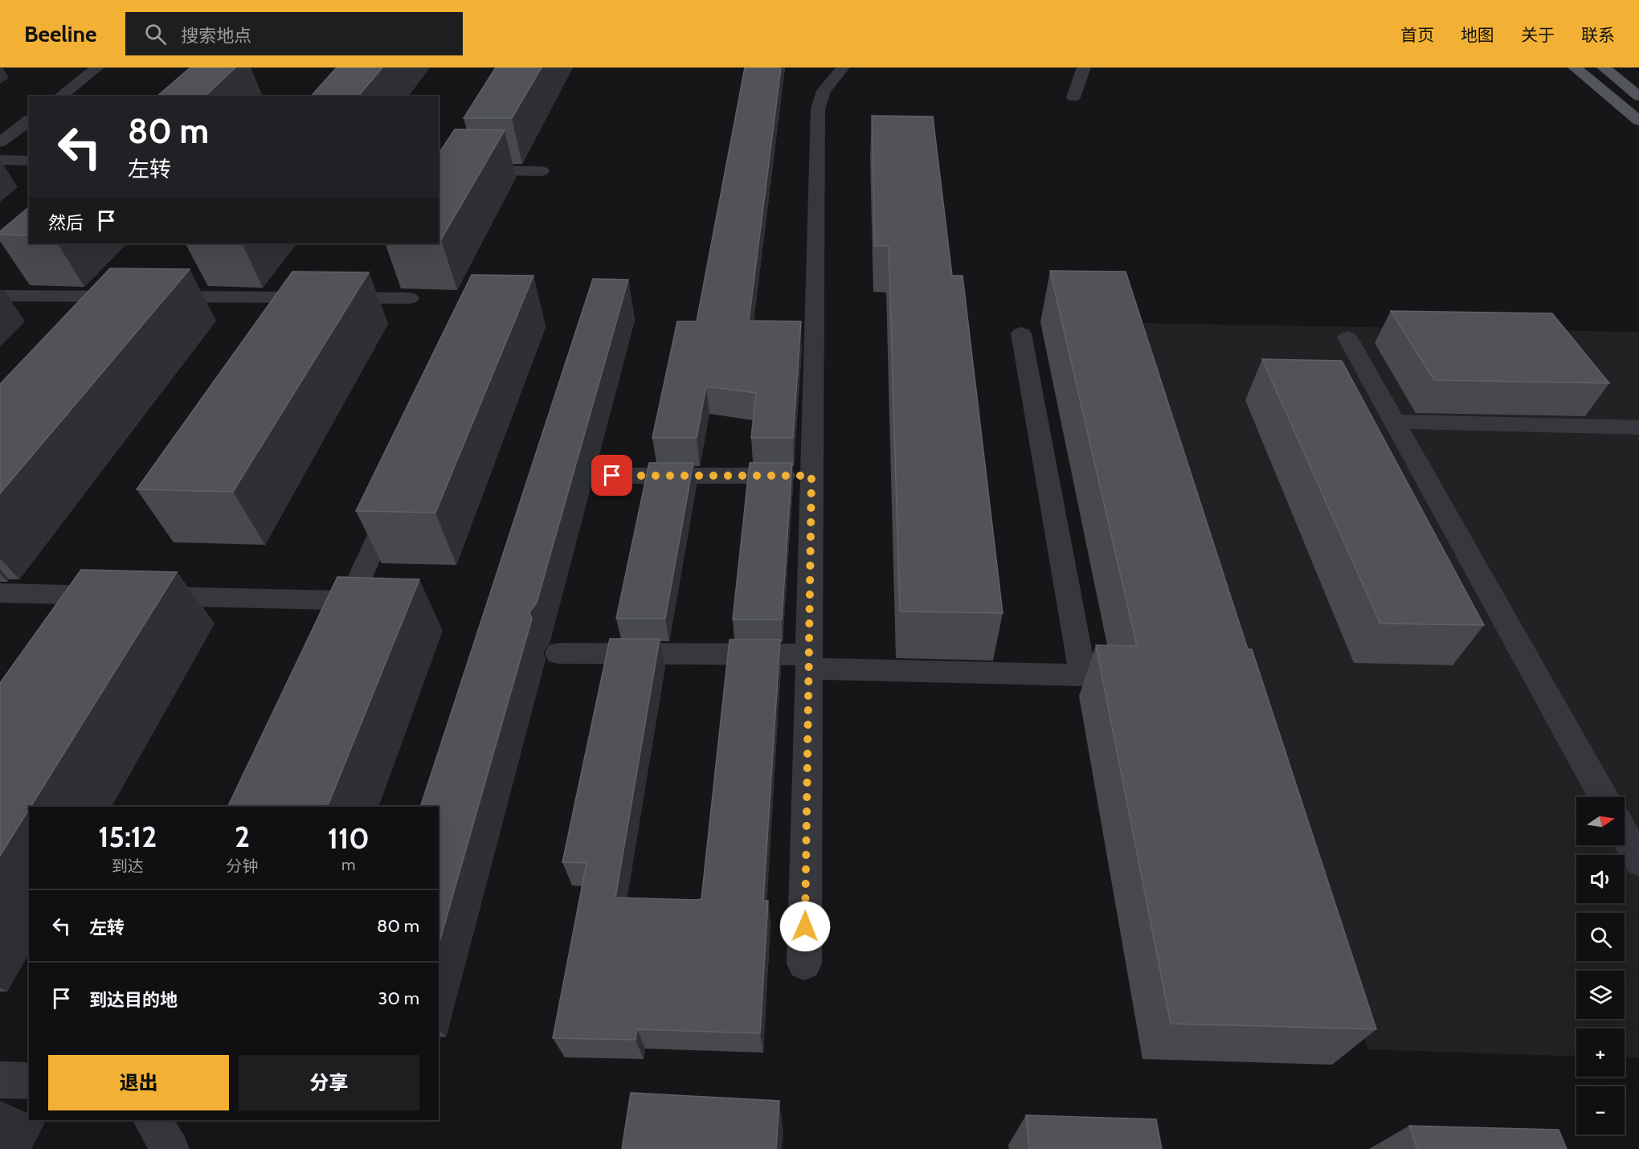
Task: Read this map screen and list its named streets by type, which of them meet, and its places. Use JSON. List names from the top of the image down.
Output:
{
  "north": "right",
  "page": {
    "header": "Beeline",
    "search": "搜索地点",
    "nav": [
      "首页",
      "地图",
      "关于",
      "联系"
    ],
    "turn": ["80 m", "左转"],
    "then": "然后",
    "map_buttons": ["+", "−"],
    "eta": [
      "15:12",
      "到达",
      "2",
      "分钟",
      "110",
      "m"
    ],
    "list": [
      {
        "name": "左转",
        "value": "80 m"
      },
      {
        "name": "到达目的地",
        "value": "30 m"
      }
    ],
    "buttons": ["退出", "分享"]
  }
}
